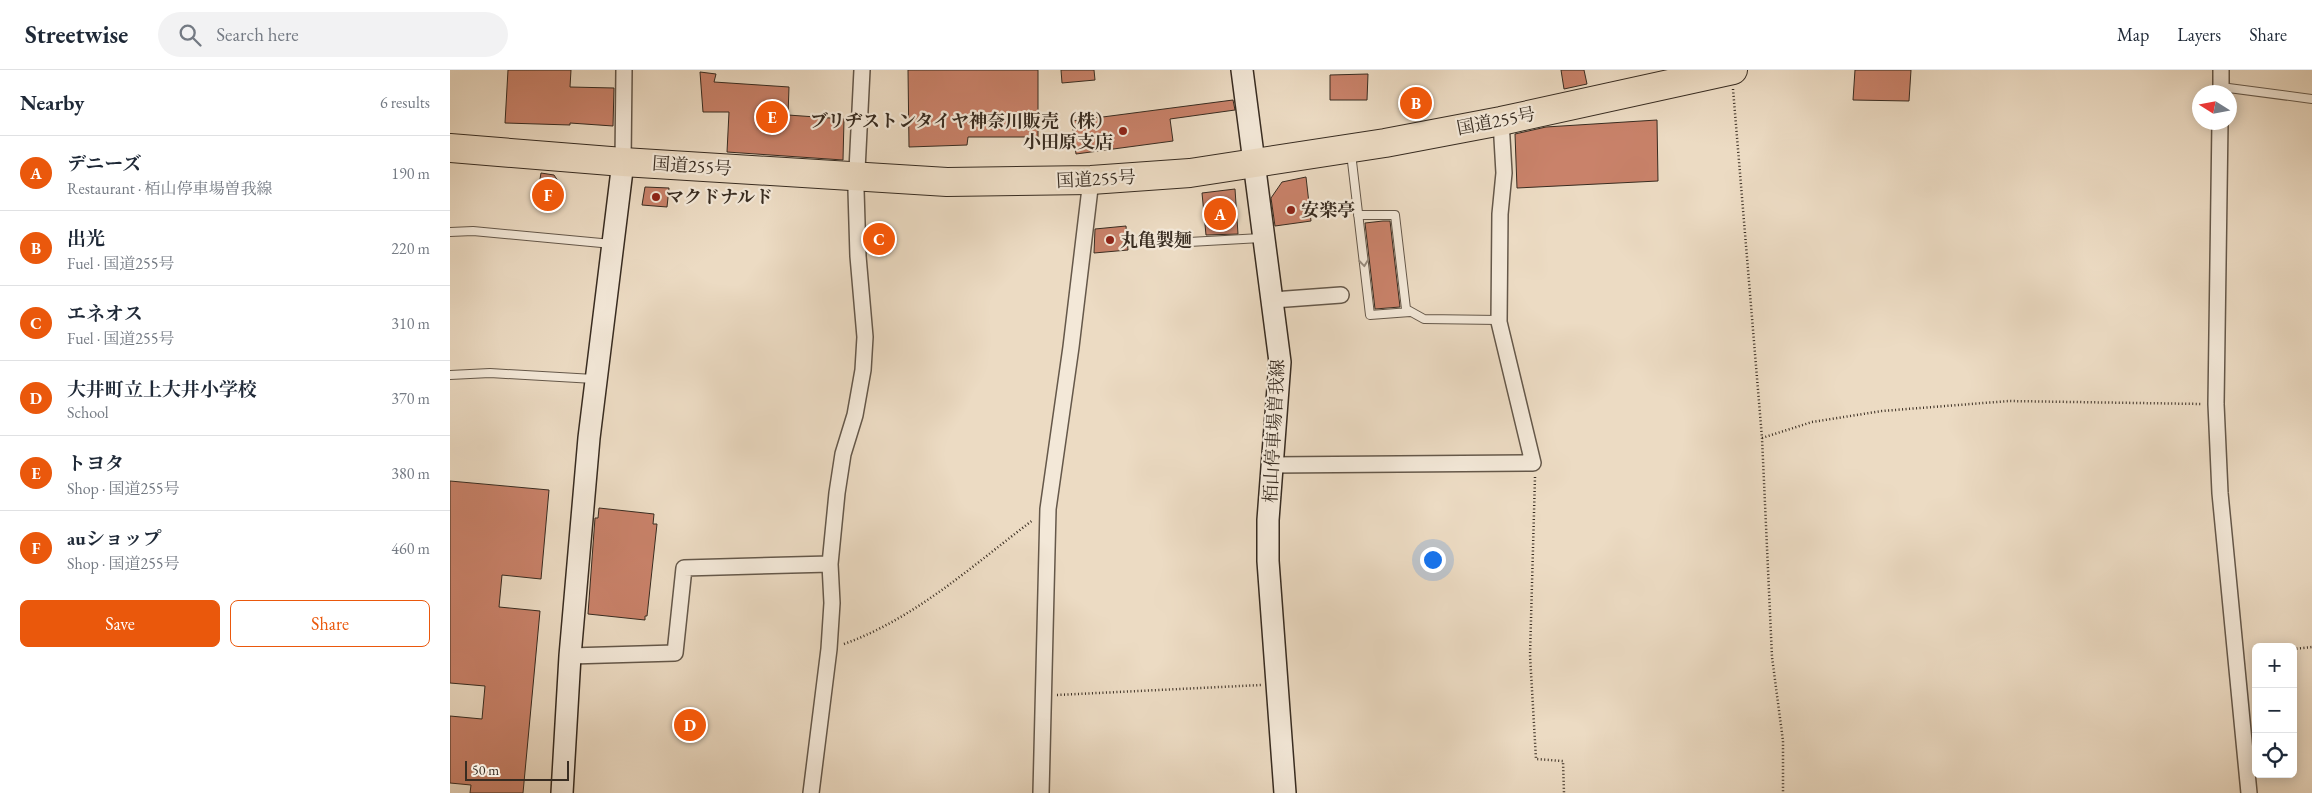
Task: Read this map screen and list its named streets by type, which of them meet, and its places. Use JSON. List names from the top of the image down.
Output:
{
  "streets": {
    "highway": ["国道255号"],
    "main road": ["栢山停車場曽我線"]
  },
  "crossings": [
    ["国道255号", "栢山停車場曽我線"]
  ],
  "places": [
    "ブリヂストンタイヤ神奈川販売（株） 小田原支店",
    "マクドナルド",
    "安楽亭",
    "丸亀製麺"
  ],
  "scale_bar": "50 m",
  "north": "left",
  "page": {
    "header": "Streetwise",
    "search": "Search here",
    "nav": ["Map", "Layers", "Share"],
    "heading": ["Nearby", "6 results"],
    "pins": [
      "B",
      "E",
      "F",
      "A",
      "C",
      "D"
    ],
    "list": [
      {
        "mark": "A",
        "name": "デニーズ",
        "note": "Restaurant · 栢山停車場曽我線",
        "value": "190 m"
      },
      {
        "mark": "B",
        "name": "出光",
        "note": "Fuel · 国道255号",
        "value": "220 m"
      },
      {
        "mark": "C",
        "name": "エネオス",
        "note": "Fuel · 国道255号",
        "value": "310 m"
      },
      {
        "mark": "D",
        "name": "大井町立上大井小学校",
        "note": "School",
        "value": "370 m"
      },
      {
        "mark": "E",
        "name": "トヨタ",
        "note": "Shop · 国道255号",
        "value": "380 m"
      },
      {
        "mark": "F",
        "name": "auショップ",
        "note": "Shop · 国道255号",
        "value": "460 m"
      }
    ],
    "buttons": ["Save", "Share"],
    "map_buttons": ["+", "−"],
    "scale": "50 m"
  }
}
